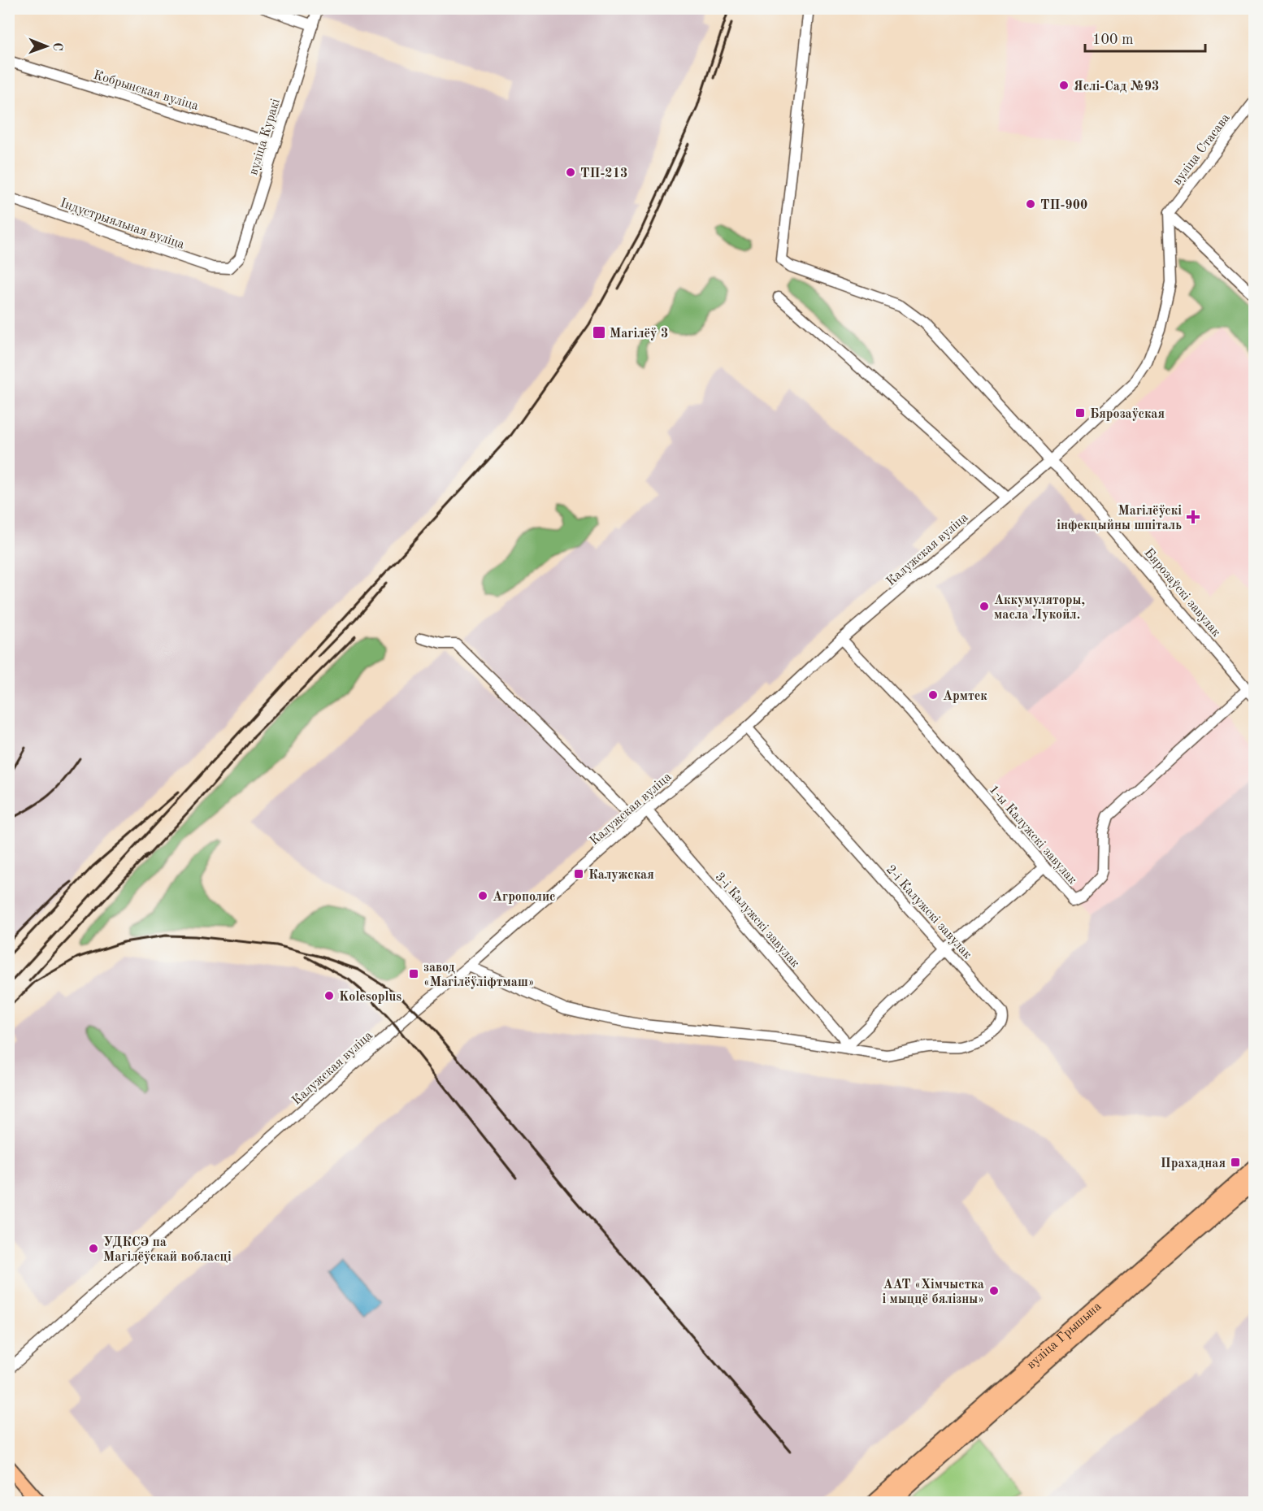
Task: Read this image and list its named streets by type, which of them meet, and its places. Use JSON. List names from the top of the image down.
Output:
{
  "streets": {
    "main road": ["вуліца Грышына"],
    "street": [
      "Кобрынская вуліца",
      "вуліца Куракі",
      "вуліца Стасава",
      "Індустрыяльная вуліца",
      "Калужская вуліца",
      "Бярозаўскі завулак",
      "1-ы Калужскі завулак",
      "2-і Калужскі завулак",
      "3-і Калужскі завулак"
    ]
  },
  "crossings": [
    ["Кобрынская вуліца", "вуліца Куракі"],
    ["вуліца Куракі", "Індустрыяльная вуліца"],
    ["вуліца Стасава", "Калужская вуліца"],
    ["Калужская вуліца", "Бярозаўскі завулак"],
    ["Калужская вуліца", "1-ы Калужскі завулак"],
    ["Калужская вуліца", "2-і Калужскі завулак"],
    ["Калужская вуліца", "3-і Калужскі завулак"],
    ["Бярозаўскі завулак", "1-ы Калужскі завулак"],
    ["2-і Калужскі завулак", "3-і Калужскі завулак"]
  ],
  "places": {
    "other": [
      "Яслі-Сад №93",
      "ТП-213",
      "ТП-900",
      "Аккумуляторы, масла Лукойл.",
      "Армтек",
      "Агрополис",
      "Kolesoplus",
      "УДКСЭ па Магілёўскай вобласці",
      "ААТ «Хімчыстка і мыццё бялізны»"
    ],
    "transit": [
      "Магілёў 3",
      "Бярозаўская",
      "Калужская",
      "завод «Магілёўліфтмаш»",
      "Прахадная"
    ],
    "health": ["Магілёўскі інфекцыйны шпіталь"]
  },
  "scale_bar": "100 m",
  "north": "right"
}
